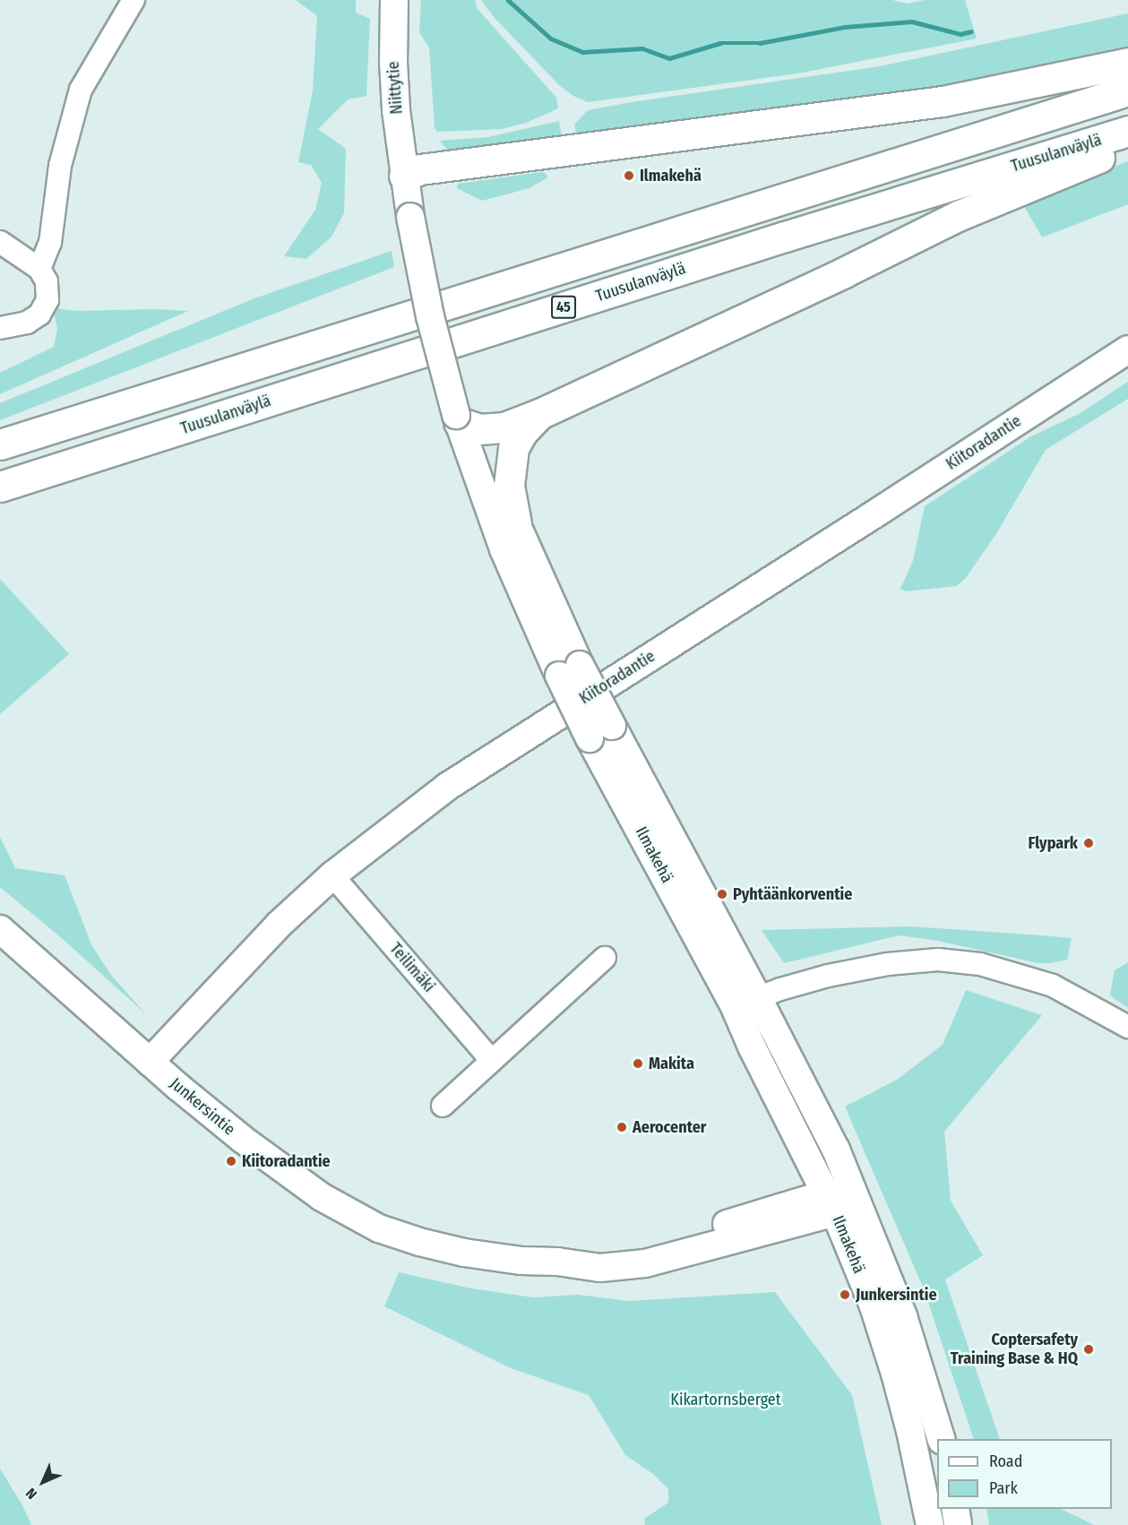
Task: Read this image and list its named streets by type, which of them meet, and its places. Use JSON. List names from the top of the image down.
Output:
{
  "streets": {
    "highway": ["Tuusulanväylä", "45"],
    "main road": [
      "Niittytie",
      "Kiitoradantie",
      "Ilmakehä",
      "Junkersintie"
    ],
    "street": ["Teilimäki"]
  },
  "crossings": [
    ["Niittytie", "Ilmakehä"],
    ["Kiitoradantie", "Teilimäki"],
    ["Kiitoradantie", "Junkersintie"],
    ["Ilmakehä", "Junkersintie"]
  ],
  "parks": ["Kikartornsberget"],
  "places": [
    "Ilmakehä",
    "Flypark",
    "Pyhtäänkorventie",
    "Makita",
    "Aerocenter",
    "Kiitoradantie",
    "Junkersintie",
    "Coptersafety Training Base & HQ"
  ],
  "legend": ["Road", "Park"],
  "north": "bottom left"
}
